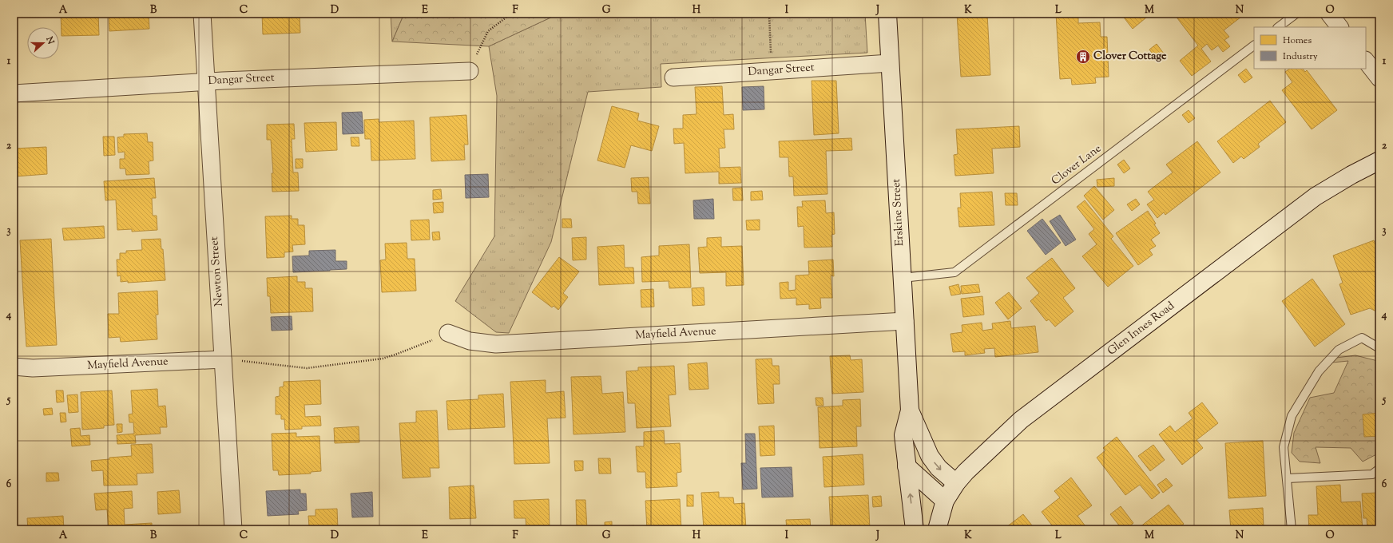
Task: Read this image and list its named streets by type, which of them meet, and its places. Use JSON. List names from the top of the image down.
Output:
{
  "streets": {
    "street": [
      "Dangar Street",
      "Erskine Street",
      "Newton Street",
      "Glen Innes Road",
      "Mayfield Avenue"
    ],
    "lane": ["Clover Lane"]
  },
  "crossings": [
    ["Dangar Street", "Erskine Street"],
    ["Dangar Street", "Newton Street"],
    ["Clover Lane", "Erskine Street"],
    ["Erskine Street", "Glen Innes Road"],
    ["Erskine Street", "Mayfield Avenue"],
    ["Newton Street", "Mayfield Avenue"]
  ],
  "places": {
    "building": ["Clover Cottage"]
  },
  "legend": ["Homes", "Industry"],
  "north": "right",
  "grid": {
    "columns": [
      "A",
      "B",
      "C",
      "D",
      "E",
      "F",
      "G",
      "H",
      "I",
      "J",
      "K",
      "L",
      "M",
      "N",
      "O"
    ],
    "rows": [
      "1",
      "2",
      "3",
      "4",
      "5",
      "6"
    ]
  }
}
